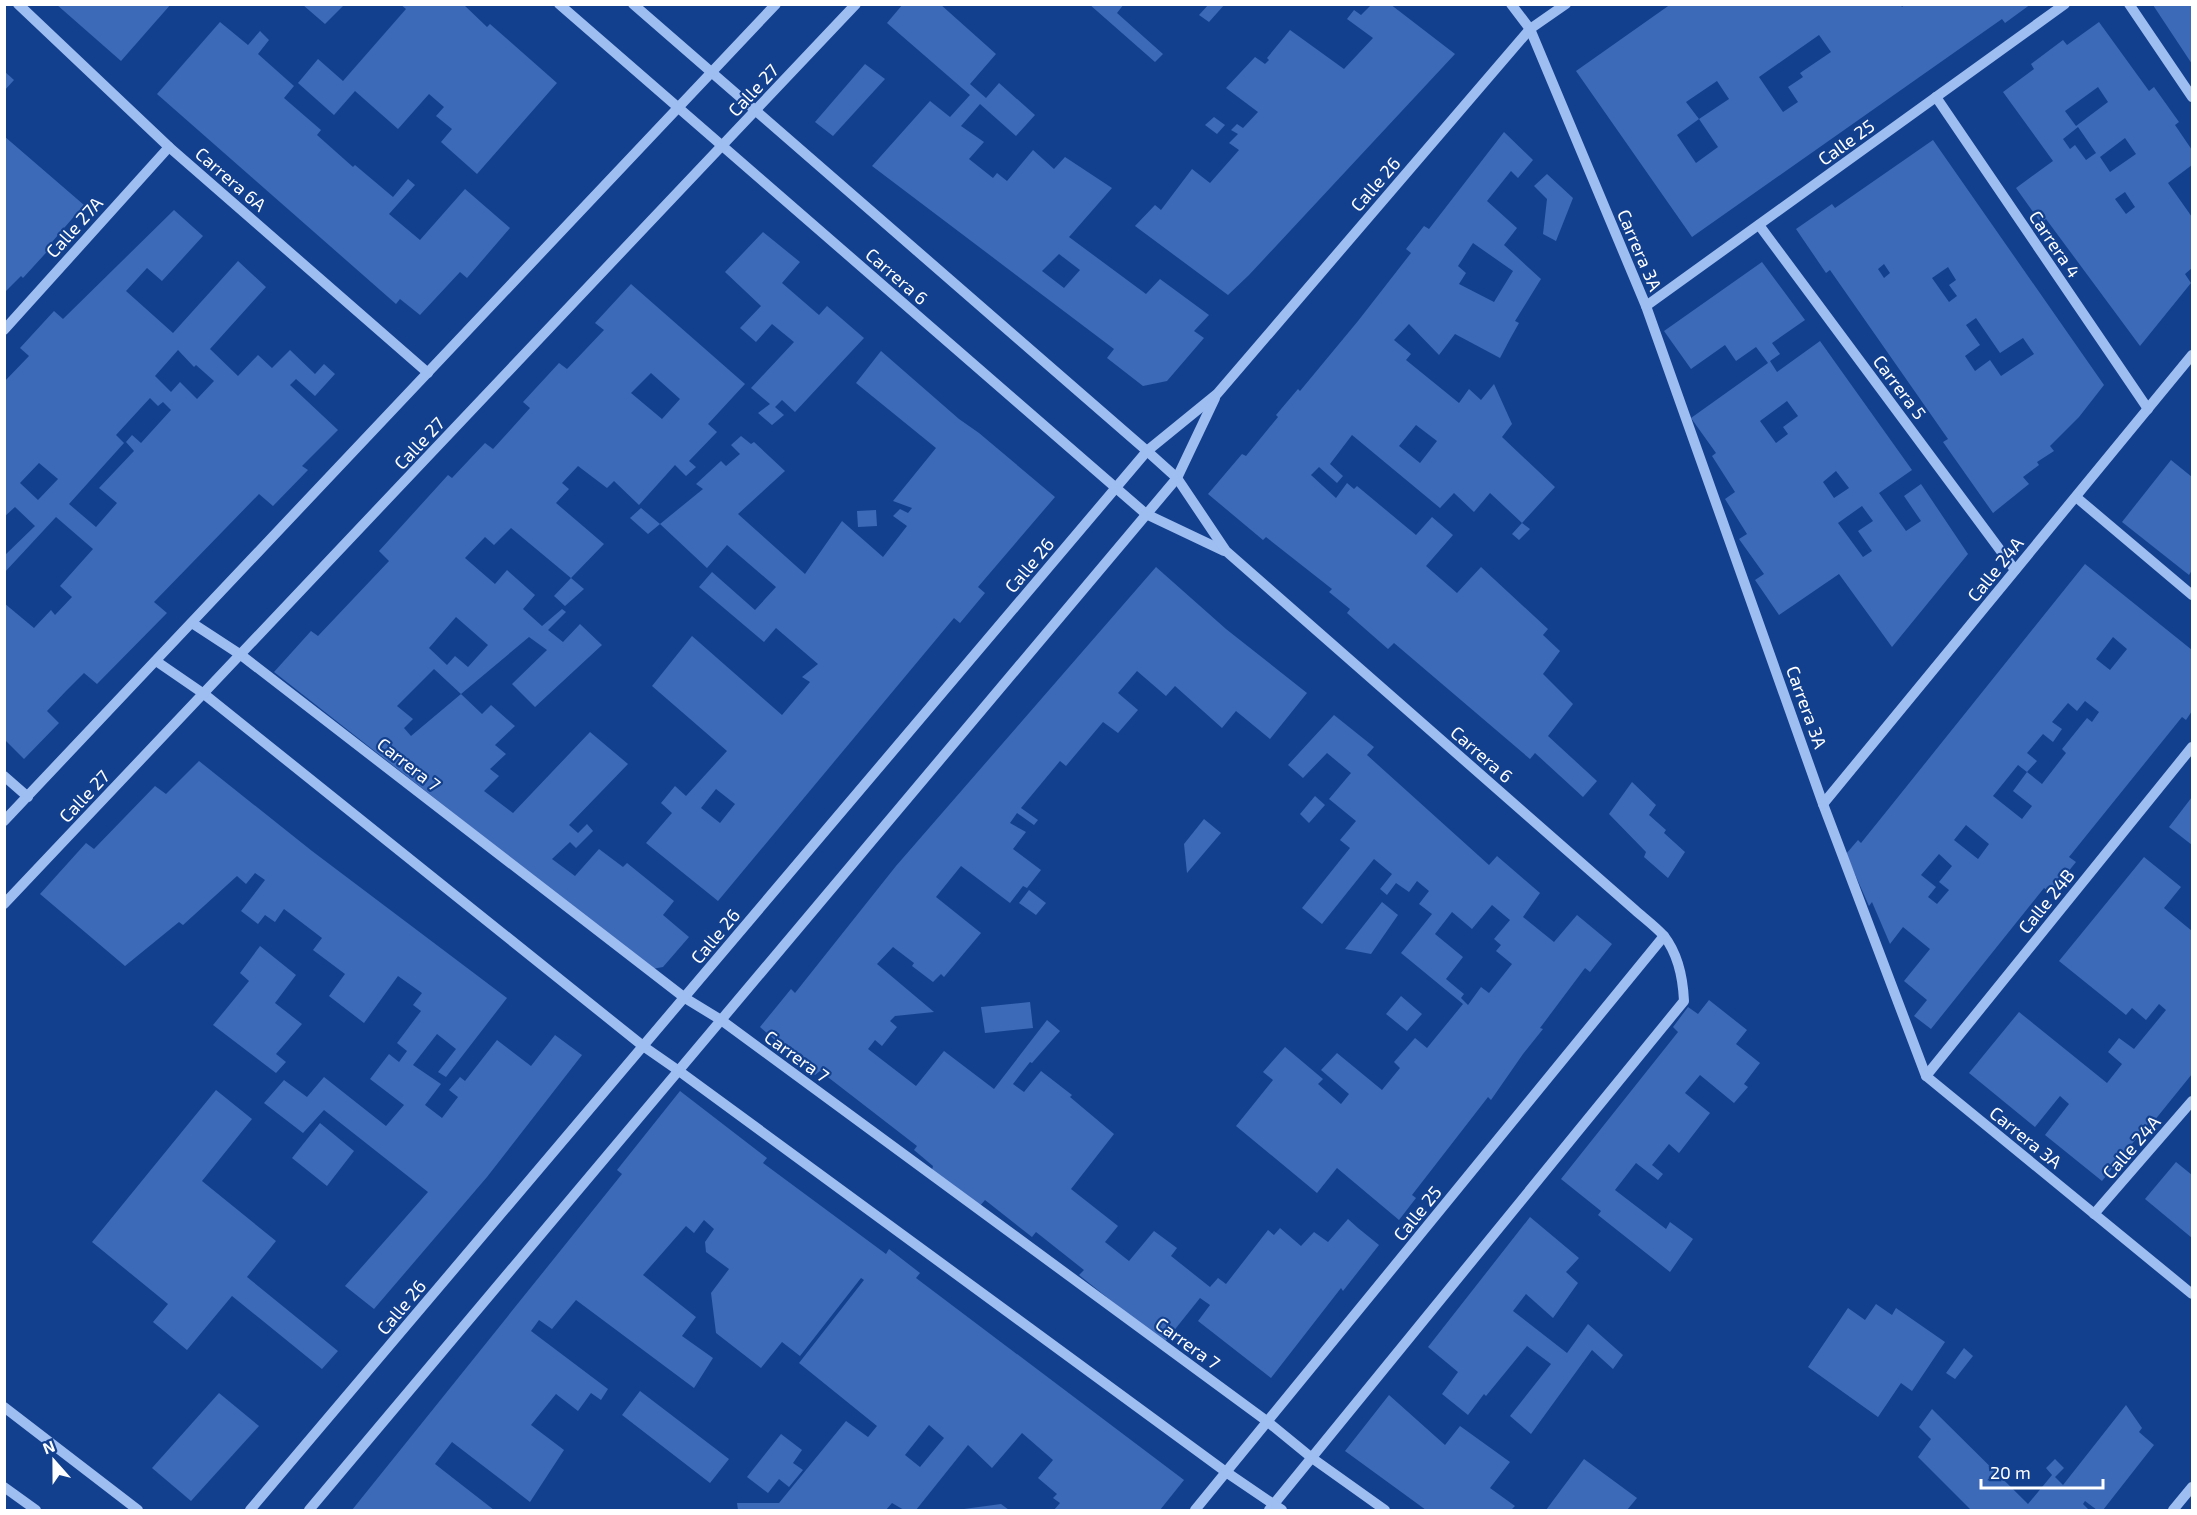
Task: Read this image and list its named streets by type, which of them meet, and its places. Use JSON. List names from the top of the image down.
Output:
{
  "streets": {
    "street": [
      "Calle 27",
      "Calle 25",
      "Carrera 6A",
      "Calle 26",
      "Calle 27A",
      "Carrera 4",
      "Carrera 3A",
      "Carrera 6",
      "Carrera 5",
      "Calle 24A",
      "Carrera 7",
      "Calle 24B"
    ]
  },
  "crossings": [
    ["Calle 27", "Carrera 6"],
    ["Calle 27", "Carrera 7"],
    ["Calle 25", "Carrera 4"],
    ["Calle 25", "Carrera 3A"],
    ["Calle 25", "Carrera 6"],
    ["Calle 25", "Carrera 5"],
    ["Calle 25", "Carrera 7"],
    ["Carrera 6A", "Calle 27A"],
    ["Calle 26", "Carrera 3A"],
    ["Calle 26", "Carrera 6"],
    ["Calle 26", "Carrera 7"],
    ["Carrera 4", "Calle 24A"],
    ["Carrera 3A", "Calle 24A"],
    ["Carrera 3A", "Calle 24B"],
    ["Carrera 6", "Carrera 7"],
    ["Carrera 5", "Calle 24A"]
  ],
  "scale_bar": "20 m",
  "north": "top"
}
